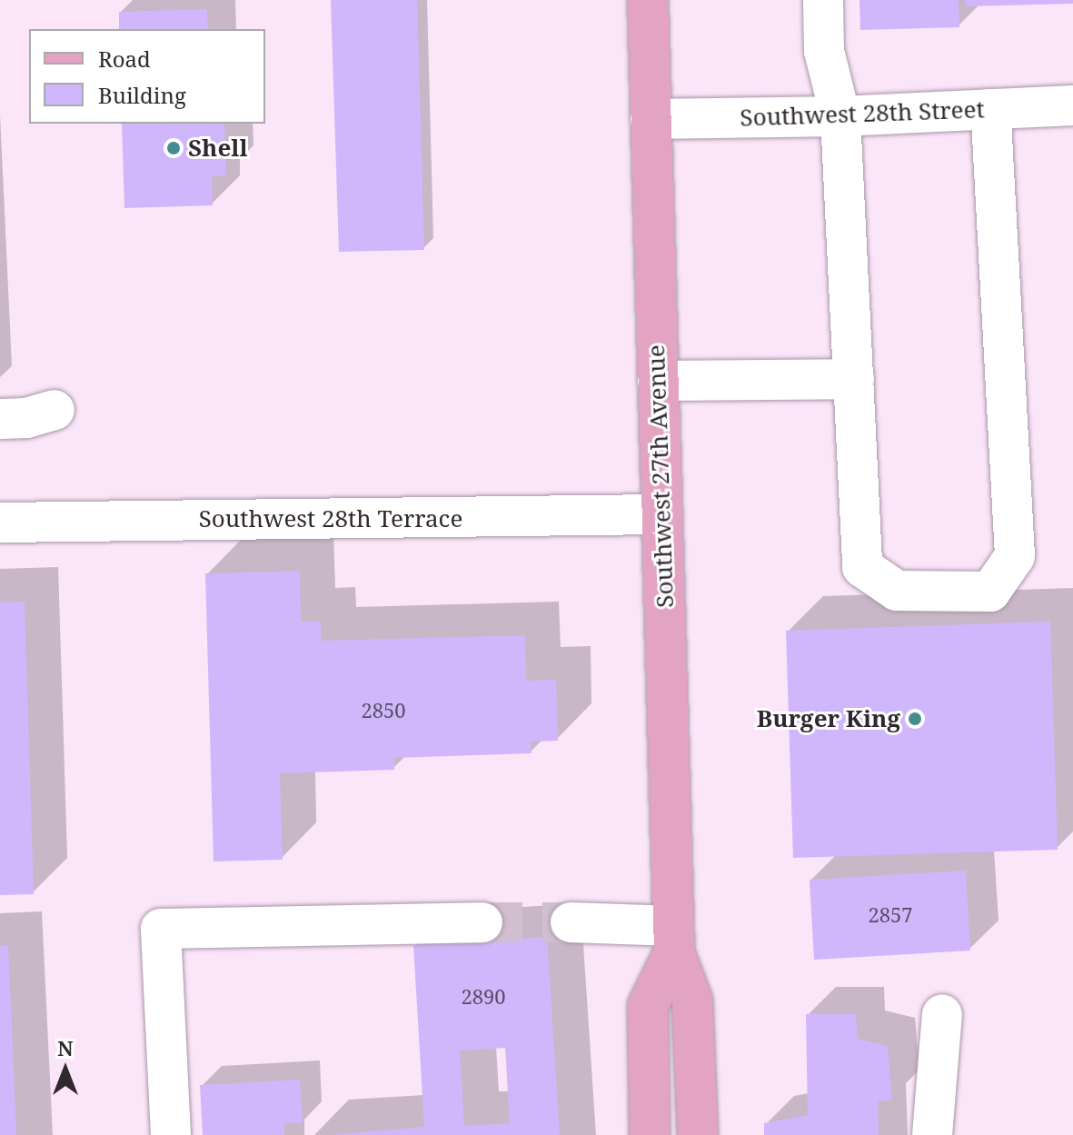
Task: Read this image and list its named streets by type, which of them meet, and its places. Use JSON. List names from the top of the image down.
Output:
{
  "streets": {
    "main road": ["Southwest 27th Avenue"],
    "street": ["Southwest 28th Street", "Southwest 28th Terrace"]
  },
  "crossings": [
    ["Southwest 28th Street", "Southwest 27th Avenue"],
    ["Southwest 27th Avenue", "Southwest 28th Terrace"]
  ],
  "places": ["Shell", "Burger King"],
  "house_numbers": ["2850", "2857", "2890"],
  "legend": ["Road", "Building"],
  "north": "top"
}
